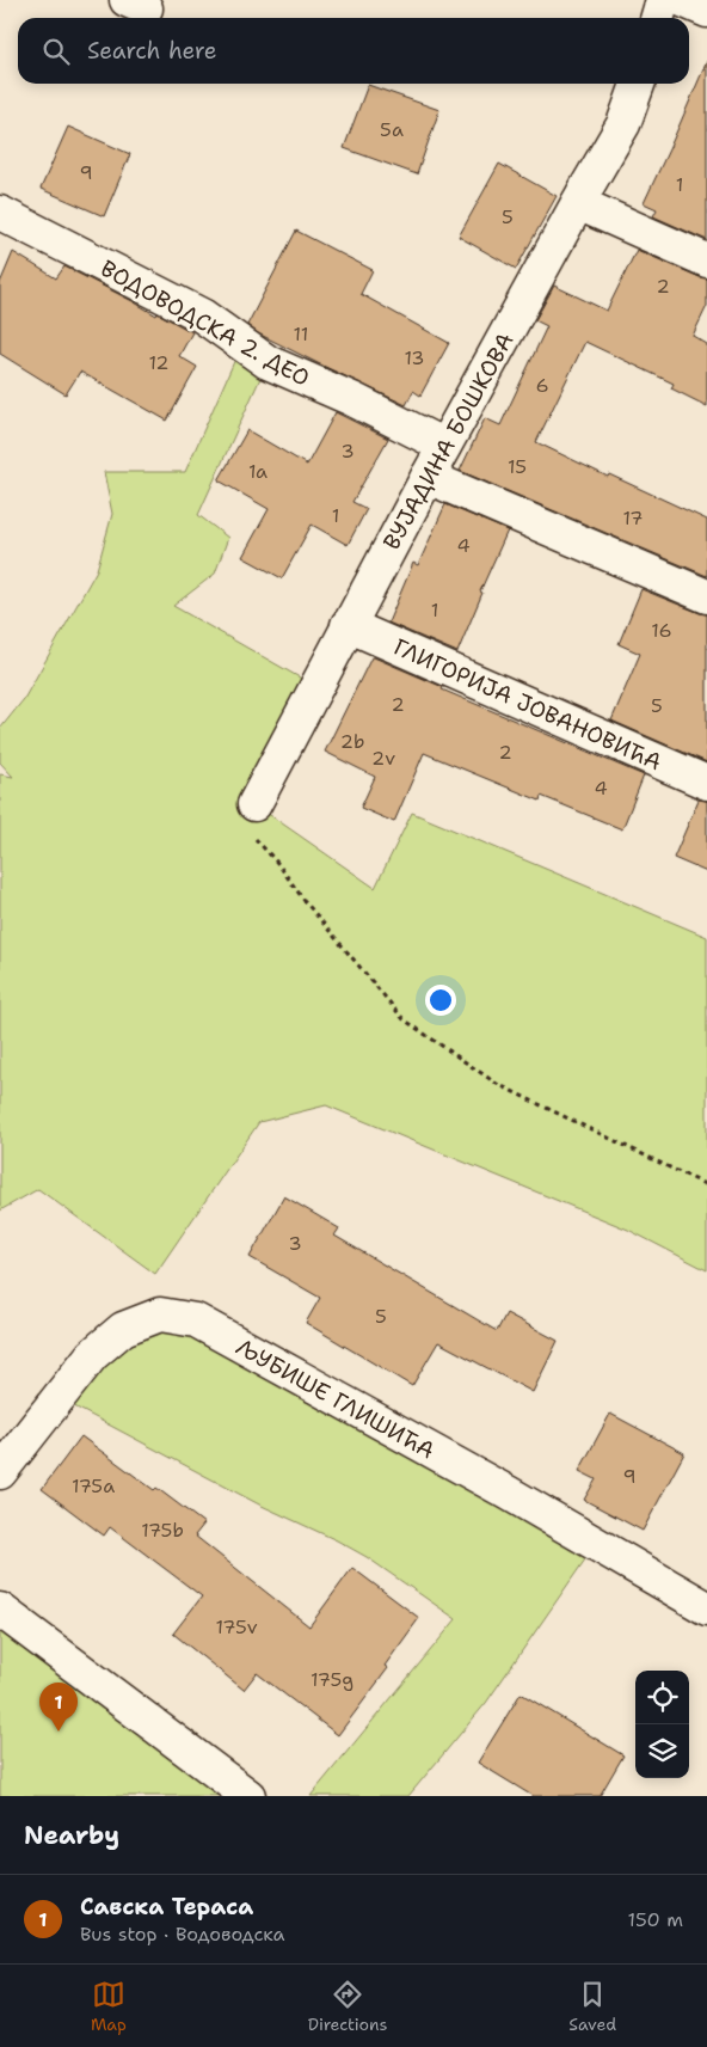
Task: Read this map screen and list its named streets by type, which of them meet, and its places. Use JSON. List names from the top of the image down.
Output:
{
  "streets": {
    "street": [
      "ВОДОВОДСКА 2. ДЕО",
      "ВУЈАДИНА БОШКОВА",
      "ГЛИГОРИЈА ЈОВАНОВИЋА",
      "ЉУБИШЕ ГЛИШИЋА"
    ]
  },
  "crossings": [
    ["ВОДОВОДСКА 2. ДЕО", "ВУЈАДИНА БОШКОВА"],
    ["ВУЈАДИНА БОШКОВА", "ГЛИГОРИЈА ЈОВАНОВИЋА"]
  ],
  "house_numbers": [
    "5a",
    "9",
    "1",
    "5",
    "2",
    "11",
    "13",
    "12",
    "6",
    "3",
    "15",
    "1a",
    "1",
    "17",
    "4",
    "1",
    "16",
    "2",
    "5",
    "2b",
    "2",
    "2v",
    "4",
    "3",
    "5",
    "9",
    "175a",
    "175b",
    "175v",
    "175g"
  ],
  "page": {
    "search": "Search here",
    "pins": "1",
    "heading": "Nearby",
    "list": [
      {
        "mark": "1",
        "name": "Савска Тераса",
        "note": "Bus stop · Водоводска",
        "value": "150 m"
      }
    ],
    "nav": ["Map", "Directions", "Saved"]
  }
}
